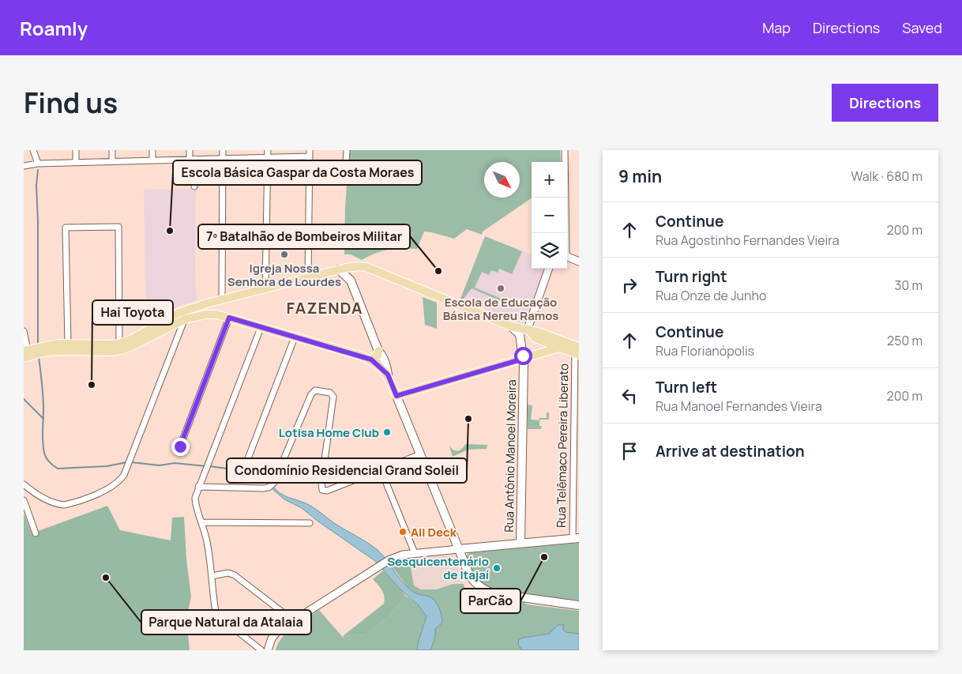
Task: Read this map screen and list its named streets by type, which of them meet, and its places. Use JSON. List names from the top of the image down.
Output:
{
  "streets": {
    "main road": ["Rua Antônio Manoel Moreira"],
    "street": ["Rua Telêmaco Pereira Liberato"]
  },
  "districts": ["FAZENDA"],
  "places": [
    "Escola Básica Gaspar da Costa Moraes",
    "Igreja Nossa Senhora de Lourdes",
    "7º Batalhão de Bombeiros Militar",
    "Escola de Educação Básica Nereu Ramos",
    "Hai Toyota",
    "Condomínio Residencial Grand Soleil",
    "Lotisa Home Club",
    "All Deck",
    "ParCão",
    "Sesquicentenário de Itajaí",
    "Parque Natural da Atalaia"
  ],
  "north": "bottom right",
  "page": {
    "header": "Roamly",
    "nav": ["Map", "Directions", "Saved"],
    "title": "Find us",
    "buttons": "Directions",
    "heading": ["9 min", "Walk · 680 m"],
    "map_buttons": ["+", "−"],
    "list": [
      ["Continue", "Rua Agostinho Fernandes Vieira", "200 m"],
      ["Turn right", "Rua Onze de Junho", "30 m"],
      ["Continue", "Rua Florianópolis", "250 m"],
      ["Turn left", "Rua Manoel Fernandes Vieira", "200 m"],
      "Arrive at destination"
    ]
  }
}
